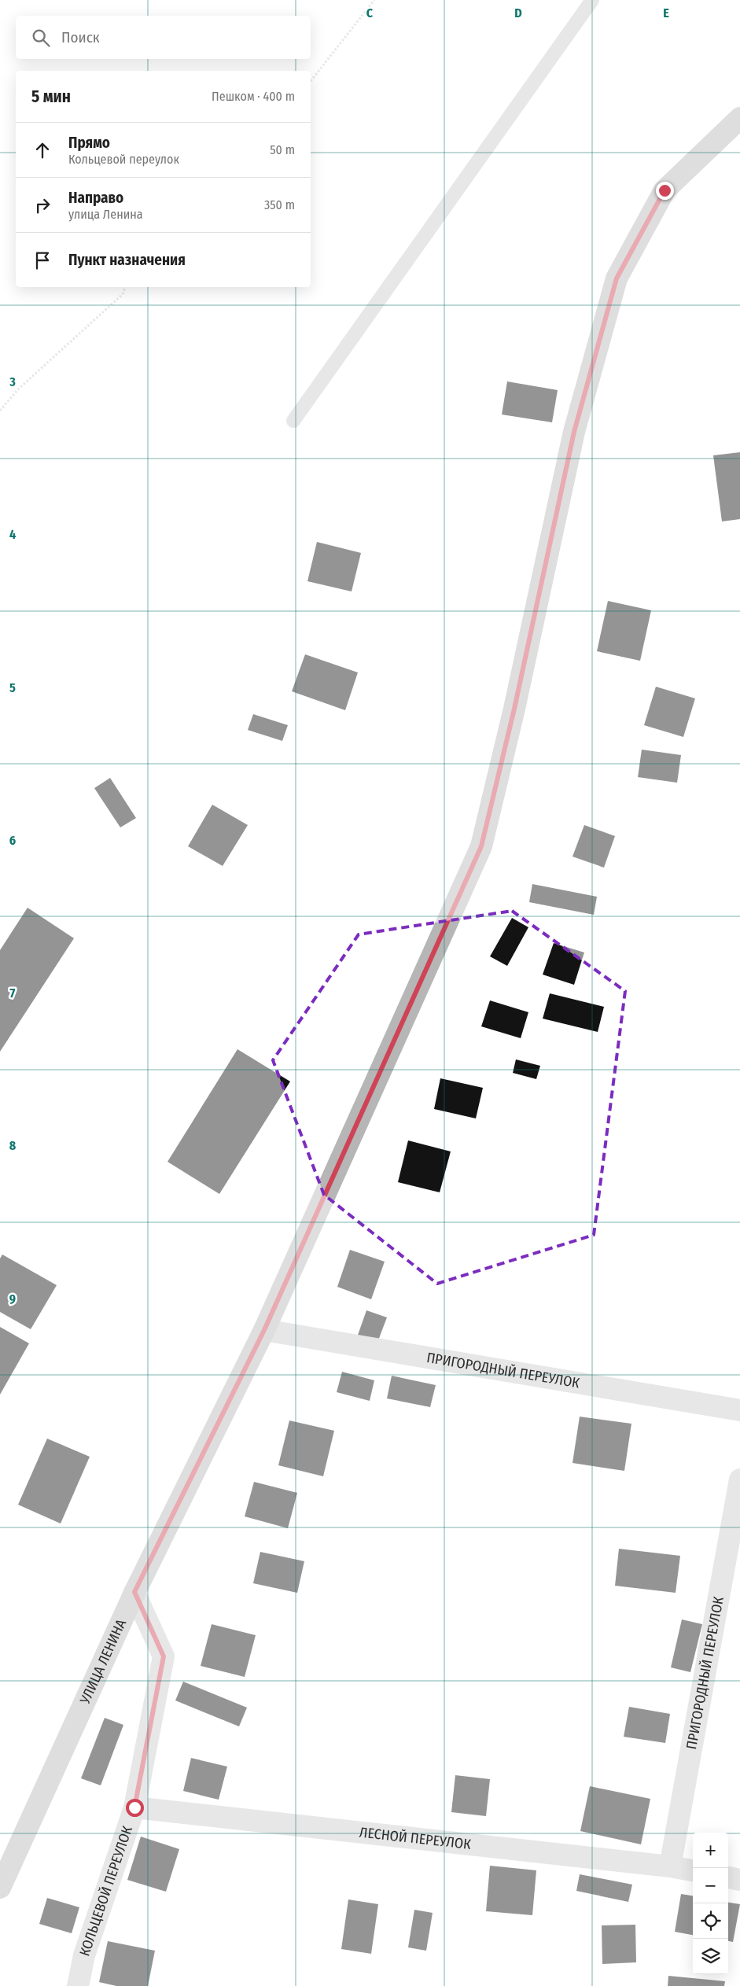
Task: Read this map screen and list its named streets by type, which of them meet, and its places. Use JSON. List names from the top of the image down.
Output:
{
  "streets": {
    "main road": ["УЛИЦА ЛЕНИНА"],
    "street": ["ПРИГОРОДНЫЙ ПЕРЕУЛОК", "ЛЕСНОЙ ПЕРЕУЛОК", "КОЛЬЦЕВОЙ ПЕРЕУЛОК"]
  },
  "crossings": [
    ["ПРИГОРОДНЫЙ ПЕРЕУЛОК", "УЛИЦА ЛЕНИНА"],
    ["ПРИГОРОДНЫЙ ПЕРЕУЛОК", "ЛЕСНОЙ ПЕРЕУЛОК"],
    ["УЛИЦА ЛЕНИНА", "КОЛЬЦЕВОЙ ПЕРЕУЛОК"],
    ["ЛЕСНОЙ ПЕРЕУЛОК", "КОЛЬЦЕВОЙ ПЕРЕУЛОК"]
  ],
  "page": {
    "search": "Поиск",
    "heading": ["5 мин", "Пешком · 400 m"],
    "list": [
      ["Прямо", "Кольцевой переулок", "50 m"],
      ["Направо", "улица Ленина", "350 m"],
      "Пункт назначения"
    ],
    "map_buttons": ["+", "−"]
  },
  "grid": {
    "columns": ["C", "D", "E"],
    "rows": [
      "3",
      "4",
      "5",
      "6",
      "7",
      "8",
      "9"
    ]
  }
}
